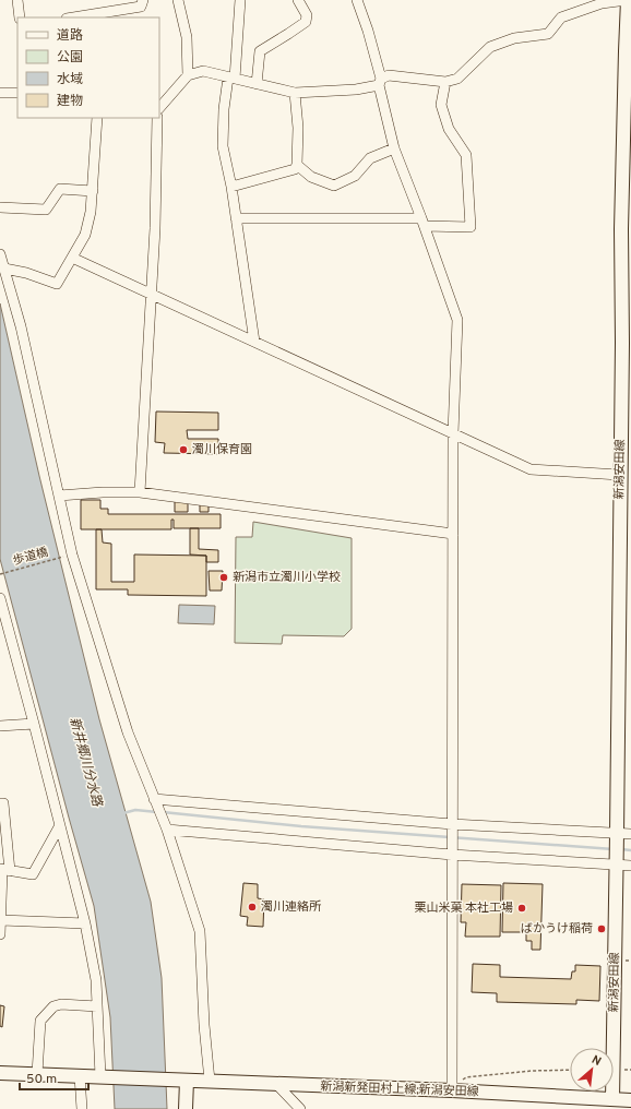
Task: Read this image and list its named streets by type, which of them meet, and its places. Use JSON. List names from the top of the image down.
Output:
{
  "streets": {
    "main road": ["新潟安田線", "新潟新発田村上線;新潟安田線"],
    "path": ["歩道橋"]
  },
  "crossings": [
    ["新潟安田線", "新潟新発田村上線;新潟安田線"]
  ],
  "water": ["新井郷川分水路"],
  "places": [
    "濁川保育園",
    "新潟市立濁川小学校",
    "濁川連絡所",
    "栗山米菓 本社工場",
    "ばかうけ稲荷"
  ],
  "legend": [
    "道路",
    "公園",
    "水域",
    "建物"
  ],
  "scale_bar": "50 m",
  "north": "top right"
}
